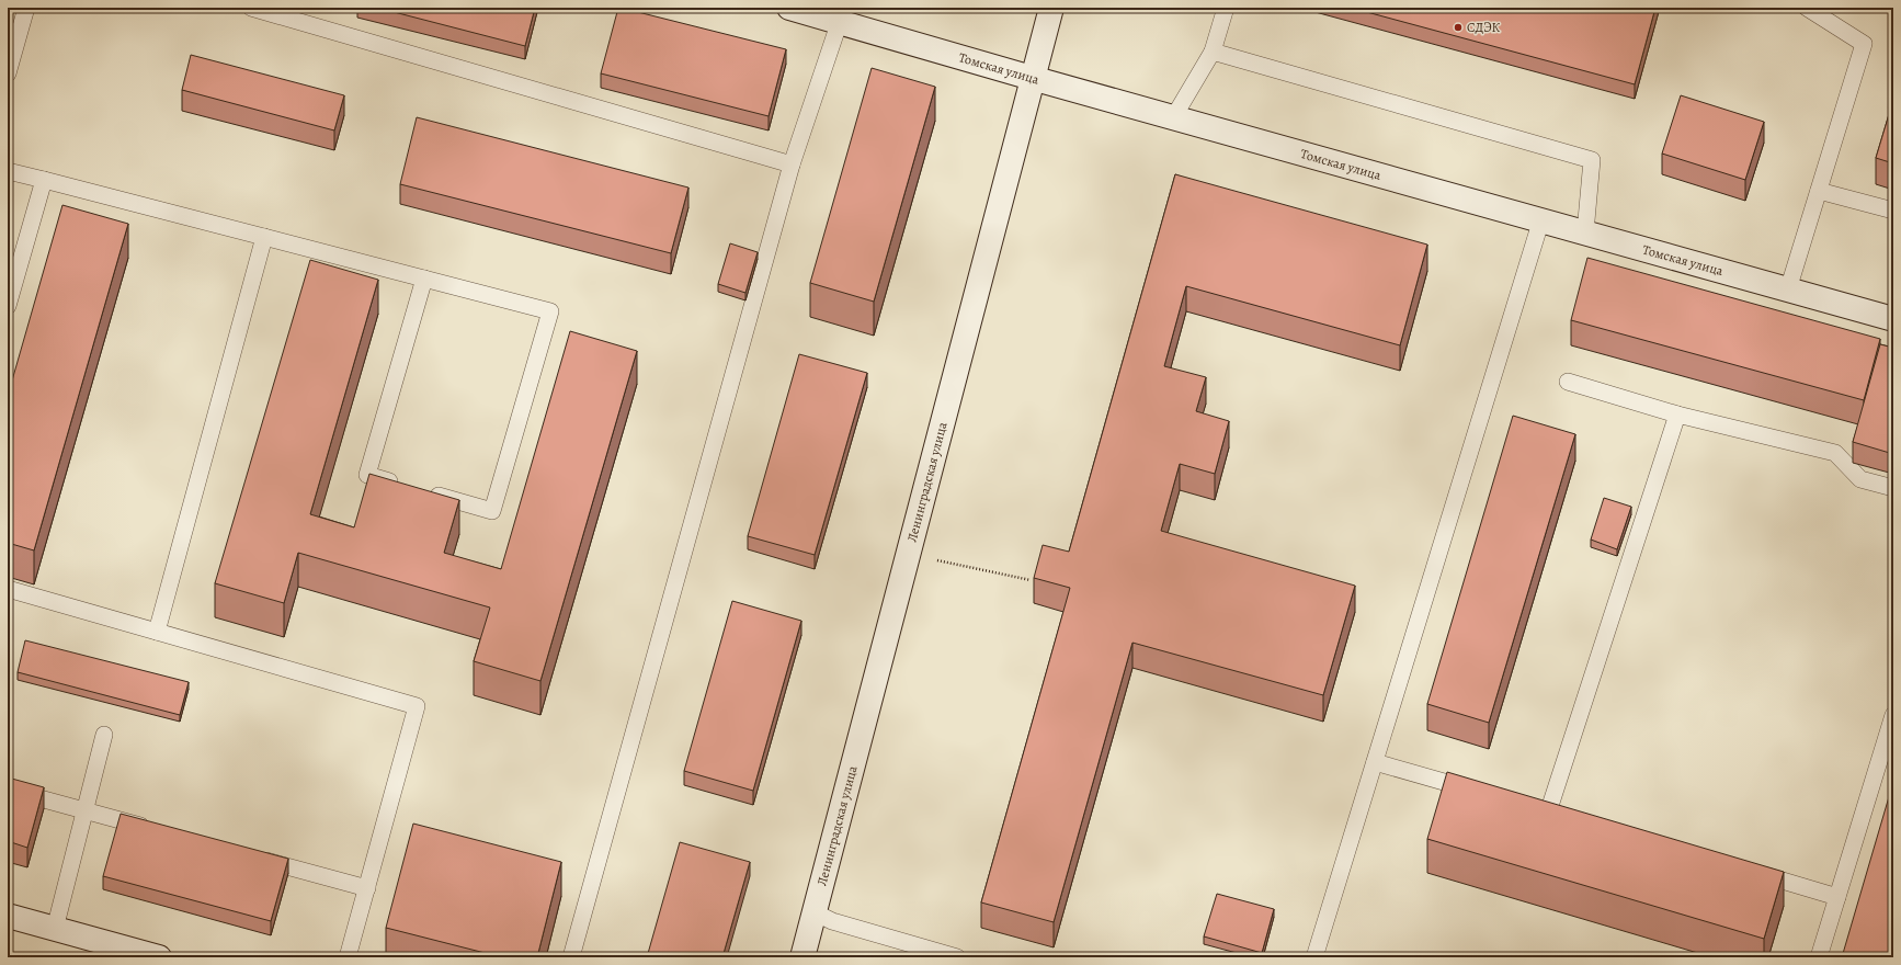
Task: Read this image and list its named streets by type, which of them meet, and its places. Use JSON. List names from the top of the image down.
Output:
{
  "streets": {
    "street": ["Томская улица", "Ленинградская улица"]
  },
  "crossings": [
    ["Томская улица", "Ленинградская улица"]
  ],
  "places": ["СДЭК"]
}
